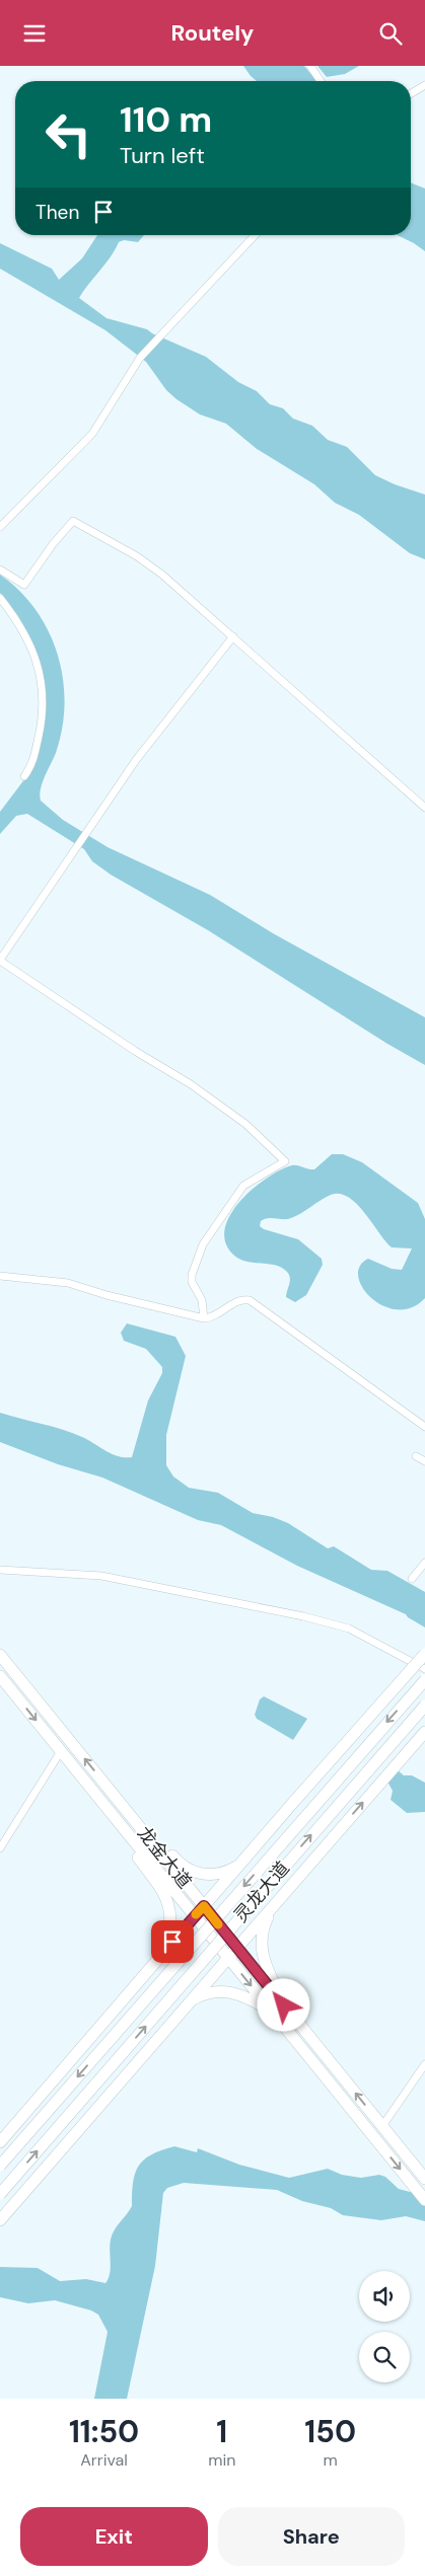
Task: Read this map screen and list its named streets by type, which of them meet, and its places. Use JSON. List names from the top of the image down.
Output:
{
  "streets": {
    "main road": ["龙金大道", "灵龙大道"]
  },
  "page": {
    "header": "Routely",
    "turn": ["110 m", "Turn left"],
    "then": "Then",
    "eta": [
      "11:50",
      "Arrival",
      "1",
      "min",
      "150",
      "m"
    ],
    "buttons": ["Exit", "Share"]
  }
}
